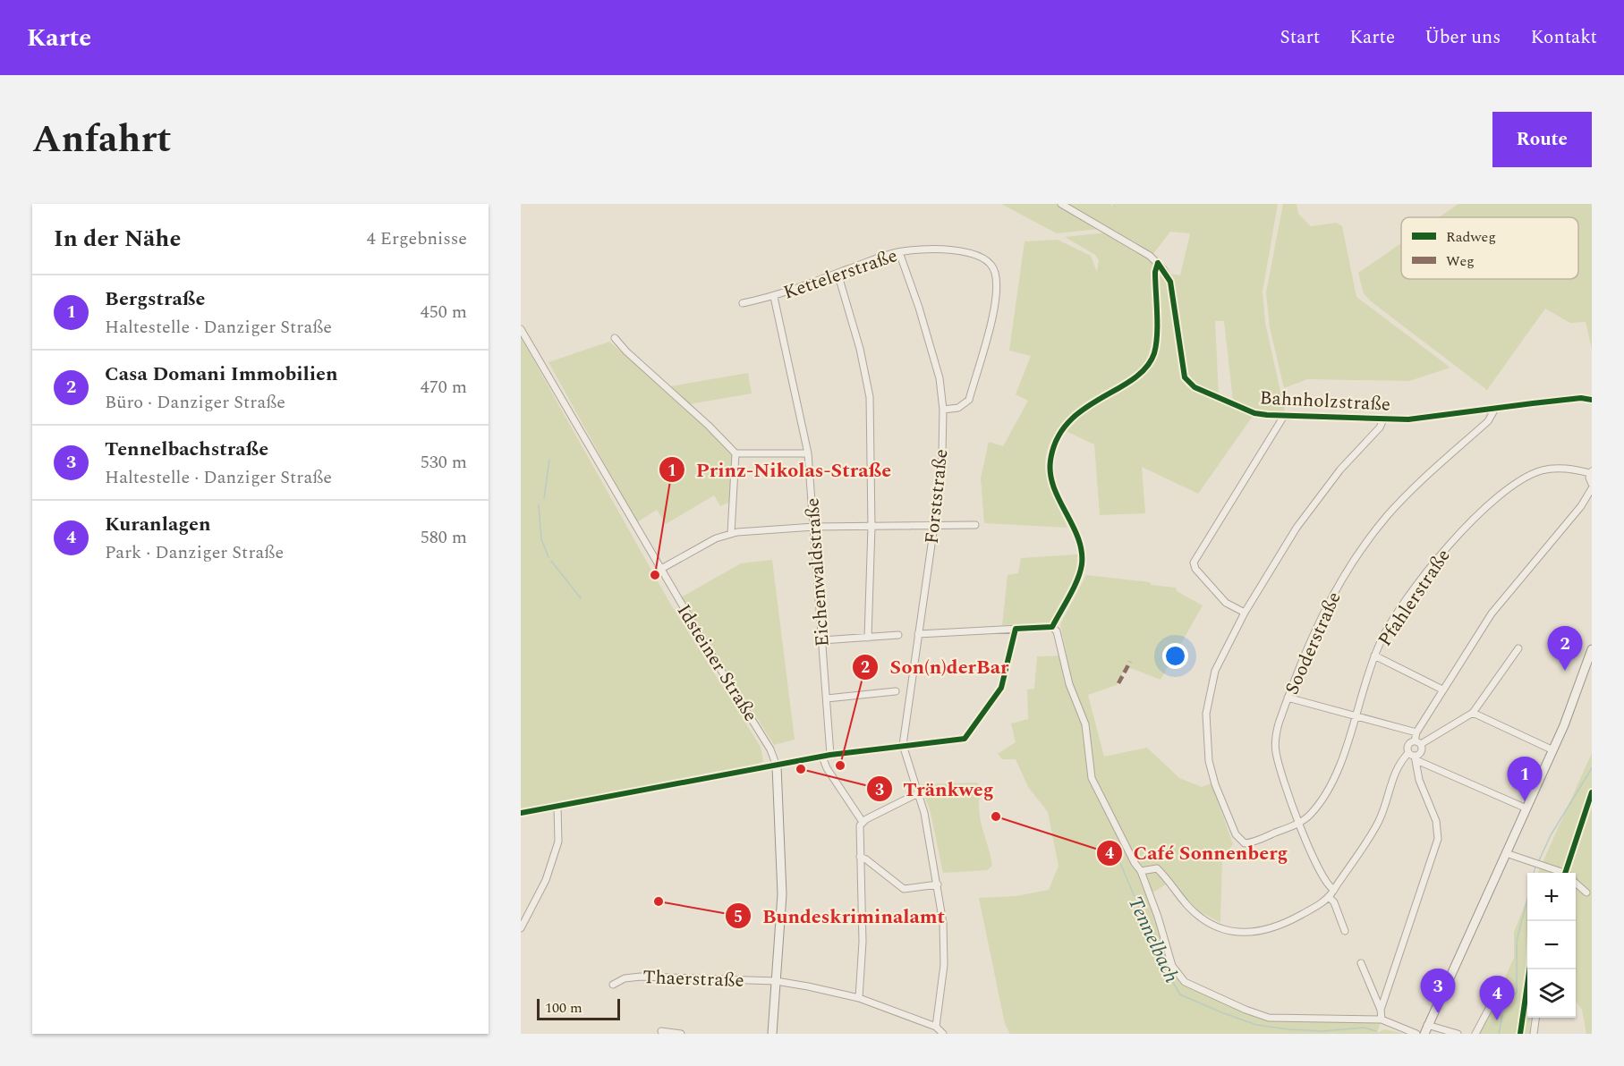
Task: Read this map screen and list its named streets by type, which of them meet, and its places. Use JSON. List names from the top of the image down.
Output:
{
  "streets": {
    "main road": ["Idsteiner Straße"],
    "street": [
      "Kettelerstraße",
      "Bahnholzstraße",
      "Forststraße",
      "Eichenwaldstraße",
      "Pfahlerstraße",
      "Sooderstraße",
      "Thaerstraße"
    ]
  },
  "crossings": [
    ["Kettelerstraße", "Forststraße"],
    ["Kettelerstraße", "Eichenwaldstraße"],
    ["Bahnholzstraße", "Sooderstraße"],
    ["Pfahlerstraße", "Sooderstraße"],
    ["Idsteiner Straße", "Thaerstraße"]
  ],
  "water": ["Tennelbach"],
  "places": [
    "Prinz-Nikolas-Straße",
    "Son(n)derBar",
    "Tränkweg",
    "Café Sonnenberg",
    "Bundeskriminalamt"
  ],
  "legend": ["Radweg", "Weg"],
  "scale_bar": "100 m",
  "page": {
    "header": "Karte",
    "nav": [
      "Start",
      "Karte",
      "Über uns",
      "Kontakt"
    ],
    "title": "Anfahrt",
    "buttons": "Route",
    "heading": ["In der Nähe", "4 Ergebnisse"],
    "list": [
      {
        "mark": "1",
        "name": "Bergstraße",
        "note": "Haltestelle · Danziger Straße",
        "value": "450 m"
      },
      {
        "mark": "2",
        "name": "Casa Domani Immobilien",
        "note": "Büro · Danziger Straße",
        "value": "470 m"
      },
      {
        "mark": "3",
        "name": "Tennelbachstraße",
        "note": "Haltestelle · Danziger Straße",
        "value": "530 m"
      },
      {
        "mark": "4",
        "name": "Kuranlagen",
        "note": "Park · Danziger Straße",
        "value": "580 m"
      }
    ],
    "pins": [
      "2",
      "1",
      "3",
      "4"
    ],
    "map_buttons": ["+", "−"],
    "scale": "100 m"
  }
}
